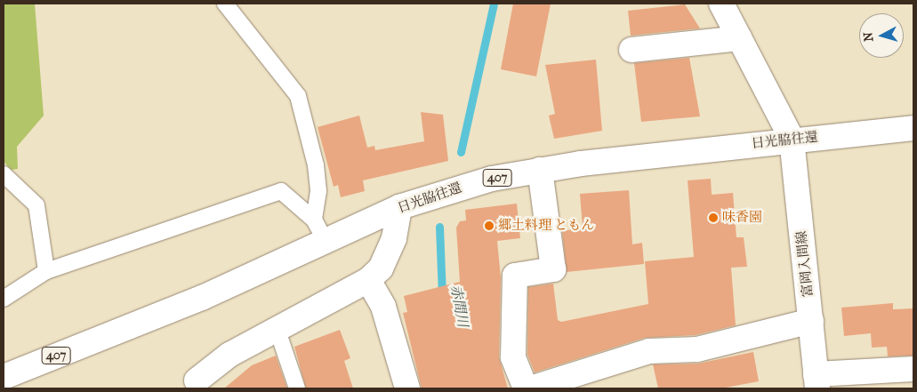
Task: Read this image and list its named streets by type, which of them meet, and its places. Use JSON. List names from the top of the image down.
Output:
{
  "streets": {
    "main road": ["日光脇往還", "407", "富岡入間線"]
  },
  "crossings": [
    ["日光脇往還", "富岡入間線"]
  ],
  "water": ["赤間川"],
  "places": ["味香園", "郷土料理 ともん"],
  "north": "left"
}
